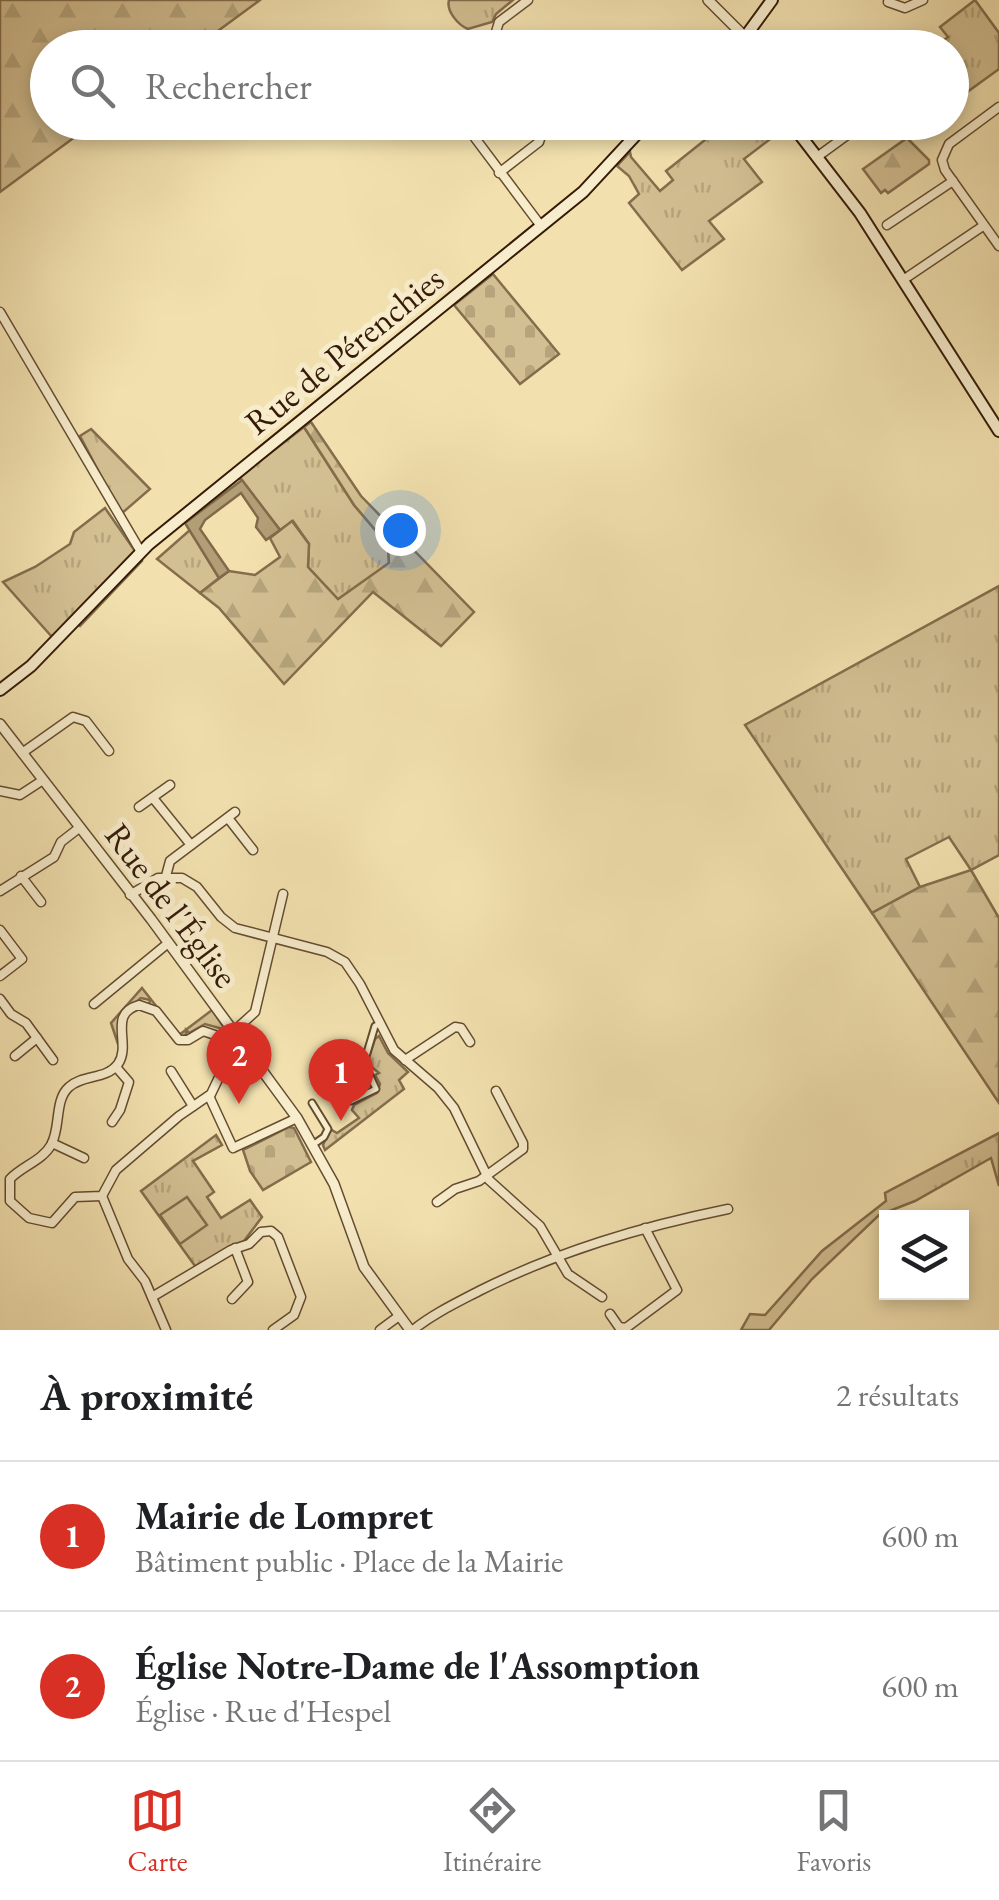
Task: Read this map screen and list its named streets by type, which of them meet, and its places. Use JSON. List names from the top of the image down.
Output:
{
  "streets": {
    "main road": ["Rue de Pérenchies"],
    "street": ["Rue de l'Église"]
  },
  "page": {
    "search": "Rechercher",
    "pins": ["2", "1"],
    "heading": ["À proximité", "2 résultats"],
    "list": [
      {
        "mark": "1",
        "name": "Mairie de Lompret",
        "note": "Bâtiment public · Place de la Mairie",
        "value": "600 m"
      },
      {
        "mark": "2",
        "name": "Église Notre-Dame de l'Assomption",
        "note": "Église · Rue d'Hespel",
        "value": "600 m"
      }
    ],
    "nav": ["Carte", "Itinéraire", "Favoris"]
  }
}
